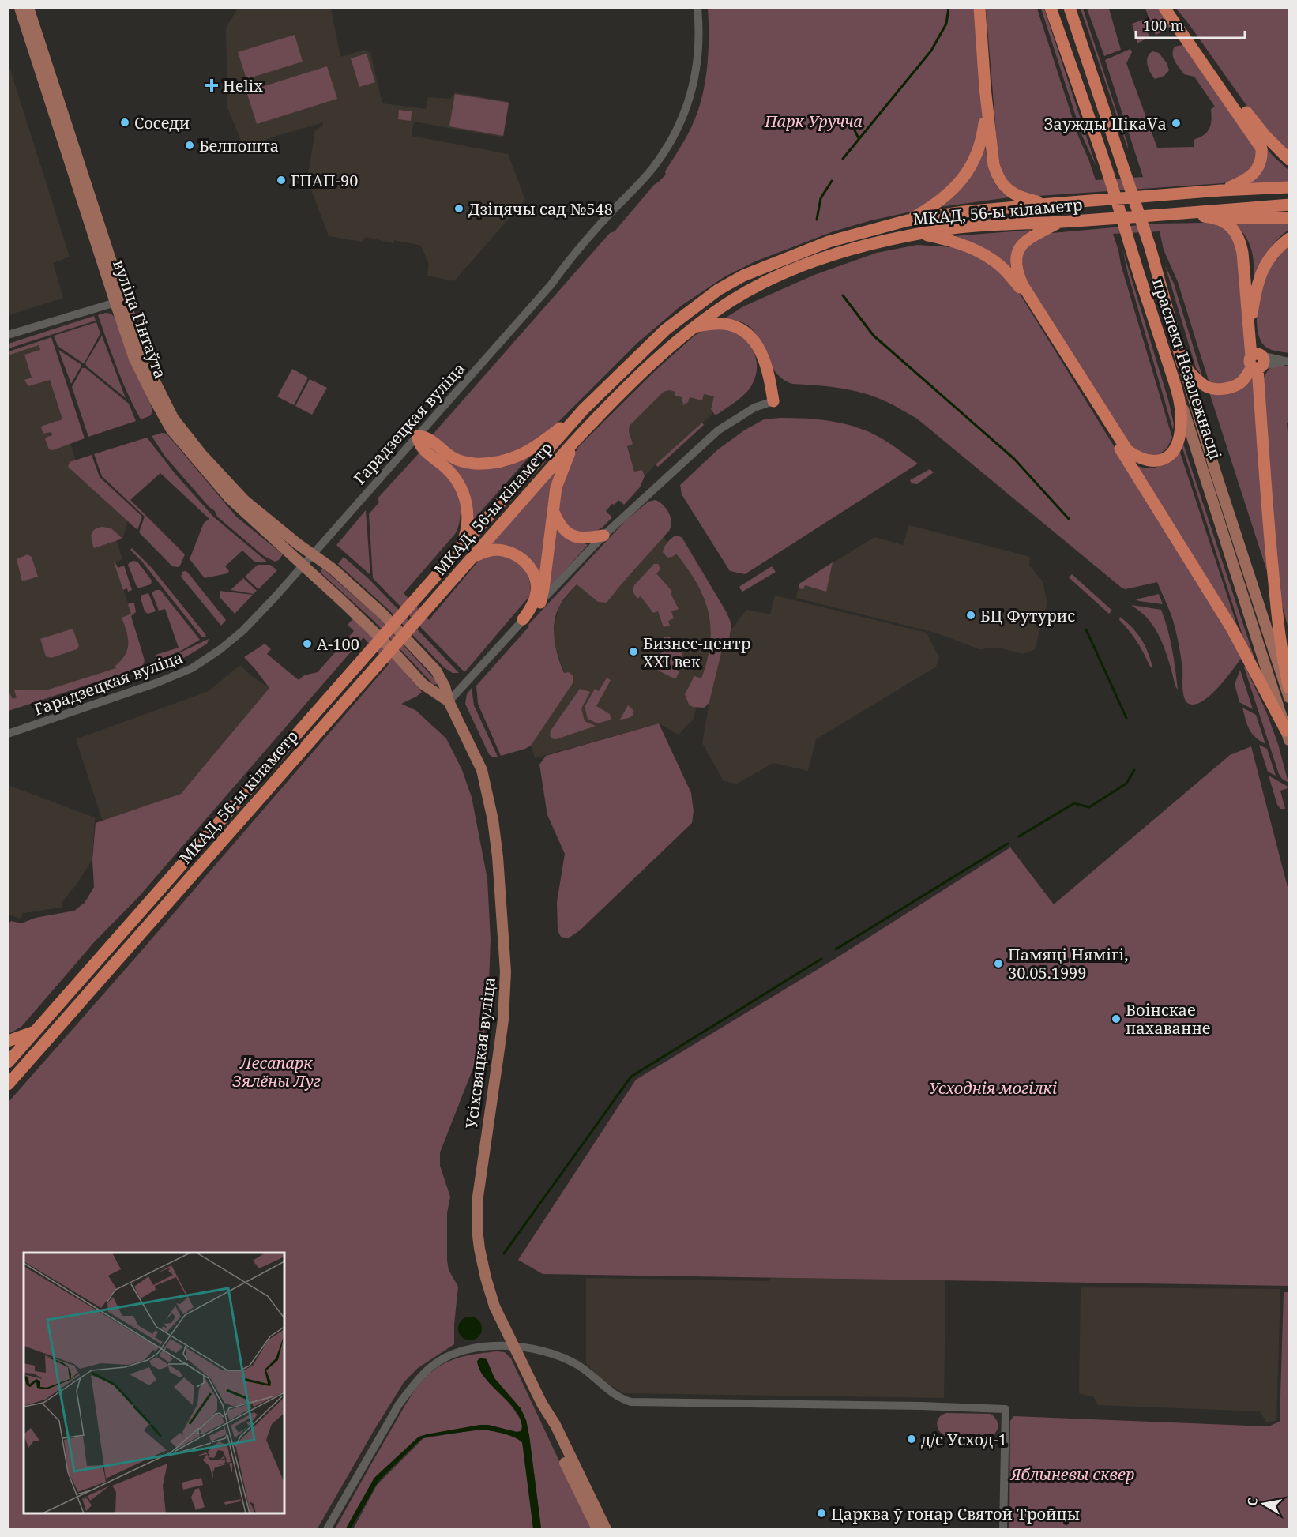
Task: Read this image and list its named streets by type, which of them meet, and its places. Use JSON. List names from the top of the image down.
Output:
{
  "streets": {
    "highway": ["МКАД, 56-ы кіламетр", "праспект Незалежнасці"],
    "main road": ["вуліца Гінтаўта", "Усіхсвяцкая вуліца"],
    "street": ["Гарадзецкая вуліца"]
  },
  "crossings": [
    ["вуліца Гінтаўта", "Гарадзецкая вуліца"],
    ["вуліца Гінтаўта", "Усіхсвяцкая вуліца"]
  ],
  "parks": [
    "Парк Уручча",
    "Лесапарк Зялёны Луг",
    "Усходнія могілкі",
    "Яблыневы сквер"
  ],
  "places": {
    "health": ["Helix"],
    "other": [
      "Соседи",
      "Заужды ЦікаVа",
      "Белпошта",
      "ГПАП-90",
      "Дзіцячы сад №548",
      "БЦ Футурис",
      "A-100",
      "Бизнес-центр XXI век",
      "Памяці Нямігі, 30.05.1999",
      "Воінскае пахаванне",
      "д/с Усход-1",
      "Царква ў гонар Святой Тройцы"
    ]
  },
  "scale_bar": "100 m",
  "north": "left"
}
